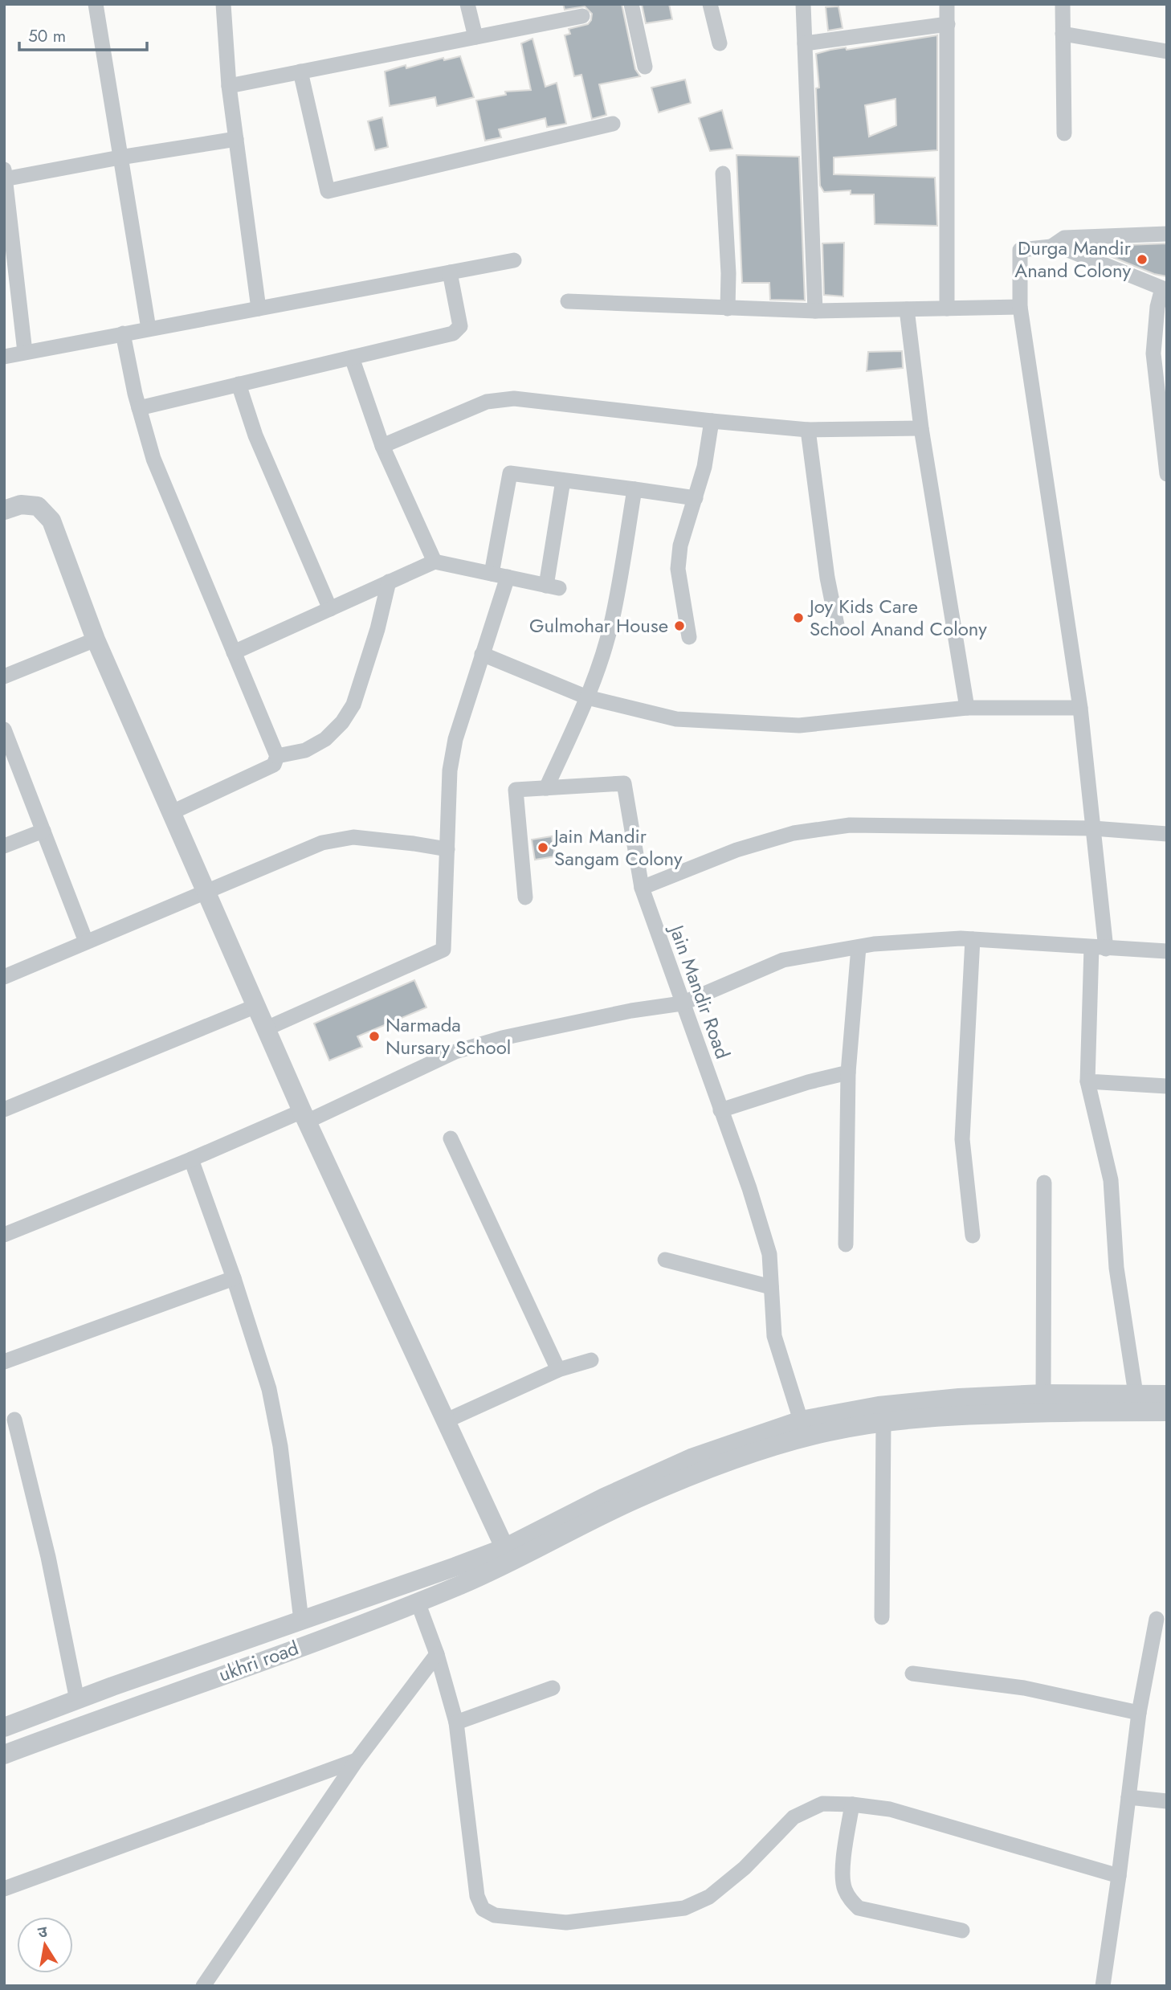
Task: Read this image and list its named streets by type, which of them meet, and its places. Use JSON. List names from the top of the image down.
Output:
{
  "streets": {
    "street": ["Jain Mandir Road", "ukhri road"]
  },
  "places": [
    "Durga Mandir Anand Colony",
    "Joy Kids Care School Anand Colony",
    "Gulmohar House",
    "Jain Mandir Sangam Colony",
    "Narmada Nursary School"
  ],
  "scale_bar": "50 m",
  "north": "top"
}
